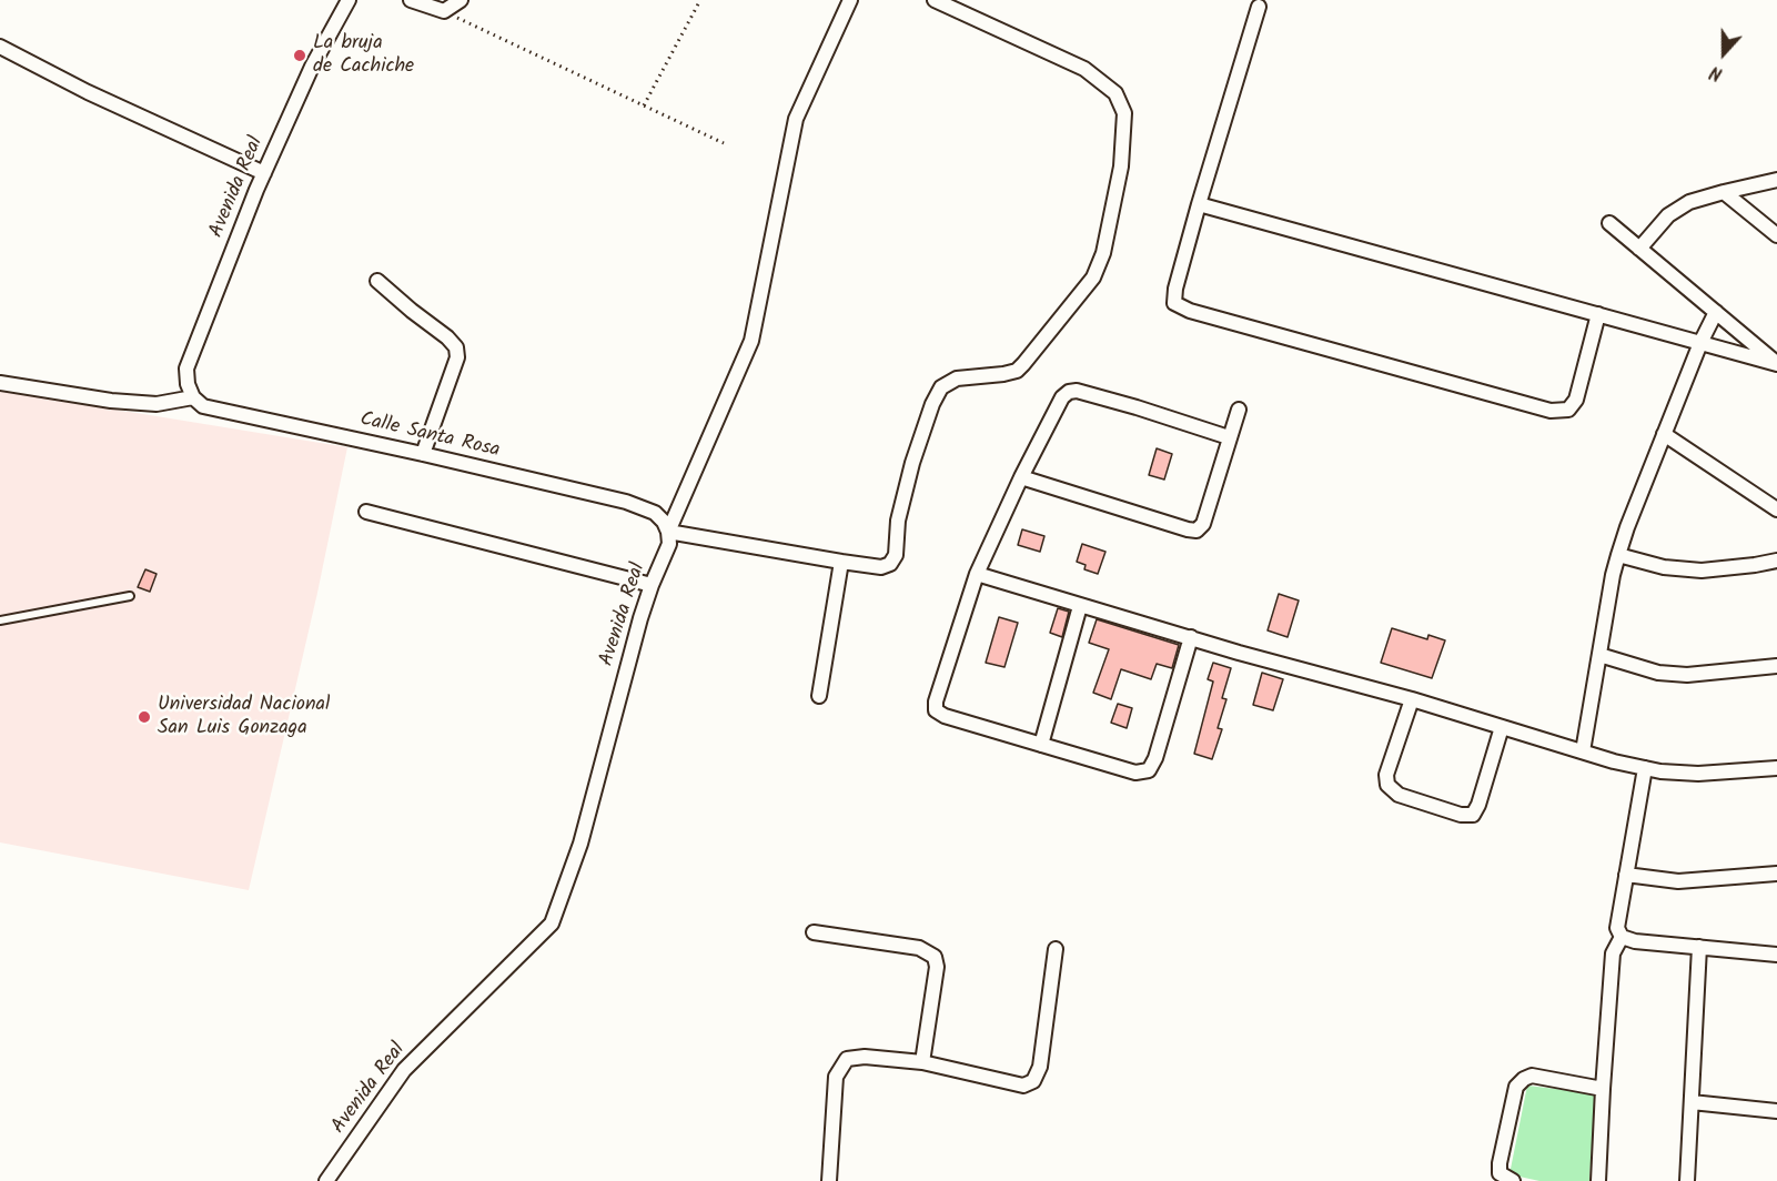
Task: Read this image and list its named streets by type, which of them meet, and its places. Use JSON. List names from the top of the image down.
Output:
{
  "streets": {
    "street": ["Avenida Real", "Calle Santa Rosa"]
  },
  "crossings": [
    ["Avenida Real", "Calle Santa Rosa"]
  ],
  "places": ["La bruja de Cachiche", "Universidad Nacional San Luis Gonzaga"],
  "north": "bottom"
}
